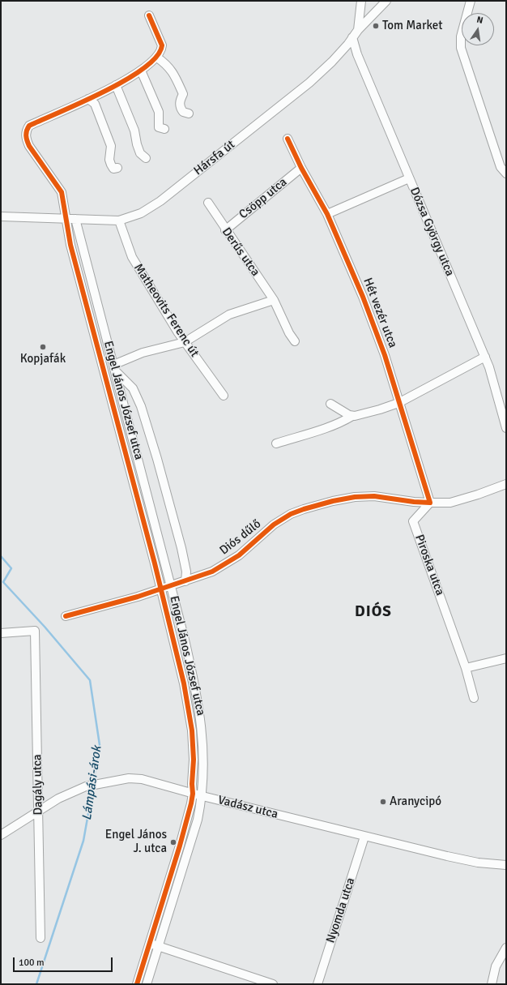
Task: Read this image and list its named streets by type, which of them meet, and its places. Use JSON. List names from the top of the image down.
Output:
{
  "streets": {
    "street": [
      "Hársfa út",
      "Csöpp utca",
      "Dózsa György utca",
      "Derűs utca",
      "Matheovits Ferenc út",
      "Hét vezér utca",
      "Engel János József utca",
      "Diós dűlő",
      "Piroska utca",
      "Dagály utca",
      "Vadász utca",
      "Nyomda utca"
    ]
  },
  "crossings": [
    ["Hársfa út", "Dózsa György utca"],
    ["Hársfa út", "Matheovits Ferenc út"],
    ["Hársfa út", "Engel János József utca"],
    ["Csöpp utca", "Derűs utca"],
    ["Csöpp utca", "Hét vezér utca"],
    ["Hét vezér utca", "Diós dűlő"],
    ["Hét vezér utca", "Piroska utca"],
    ["Engel János József utca", "Diós dűlő"],
    ["Engel János József utca", "Vadász utca"],
    ["Diós dűlő", "Piroska utca"],
    ["Dagály utca", "Vadász utca"],
    ["Vadász utca", "Nyomda utca"]
  ],
  "districts": ["DIÓS"],
  "water": ["Lámpási-árok"],
  "places": [
    "Tom Market",
    "Kopjafák",
    "Aranycipó",
    "Engel János J. utca"
  ],
  "scale_bar": "100 m",
  "north": "top"
}
